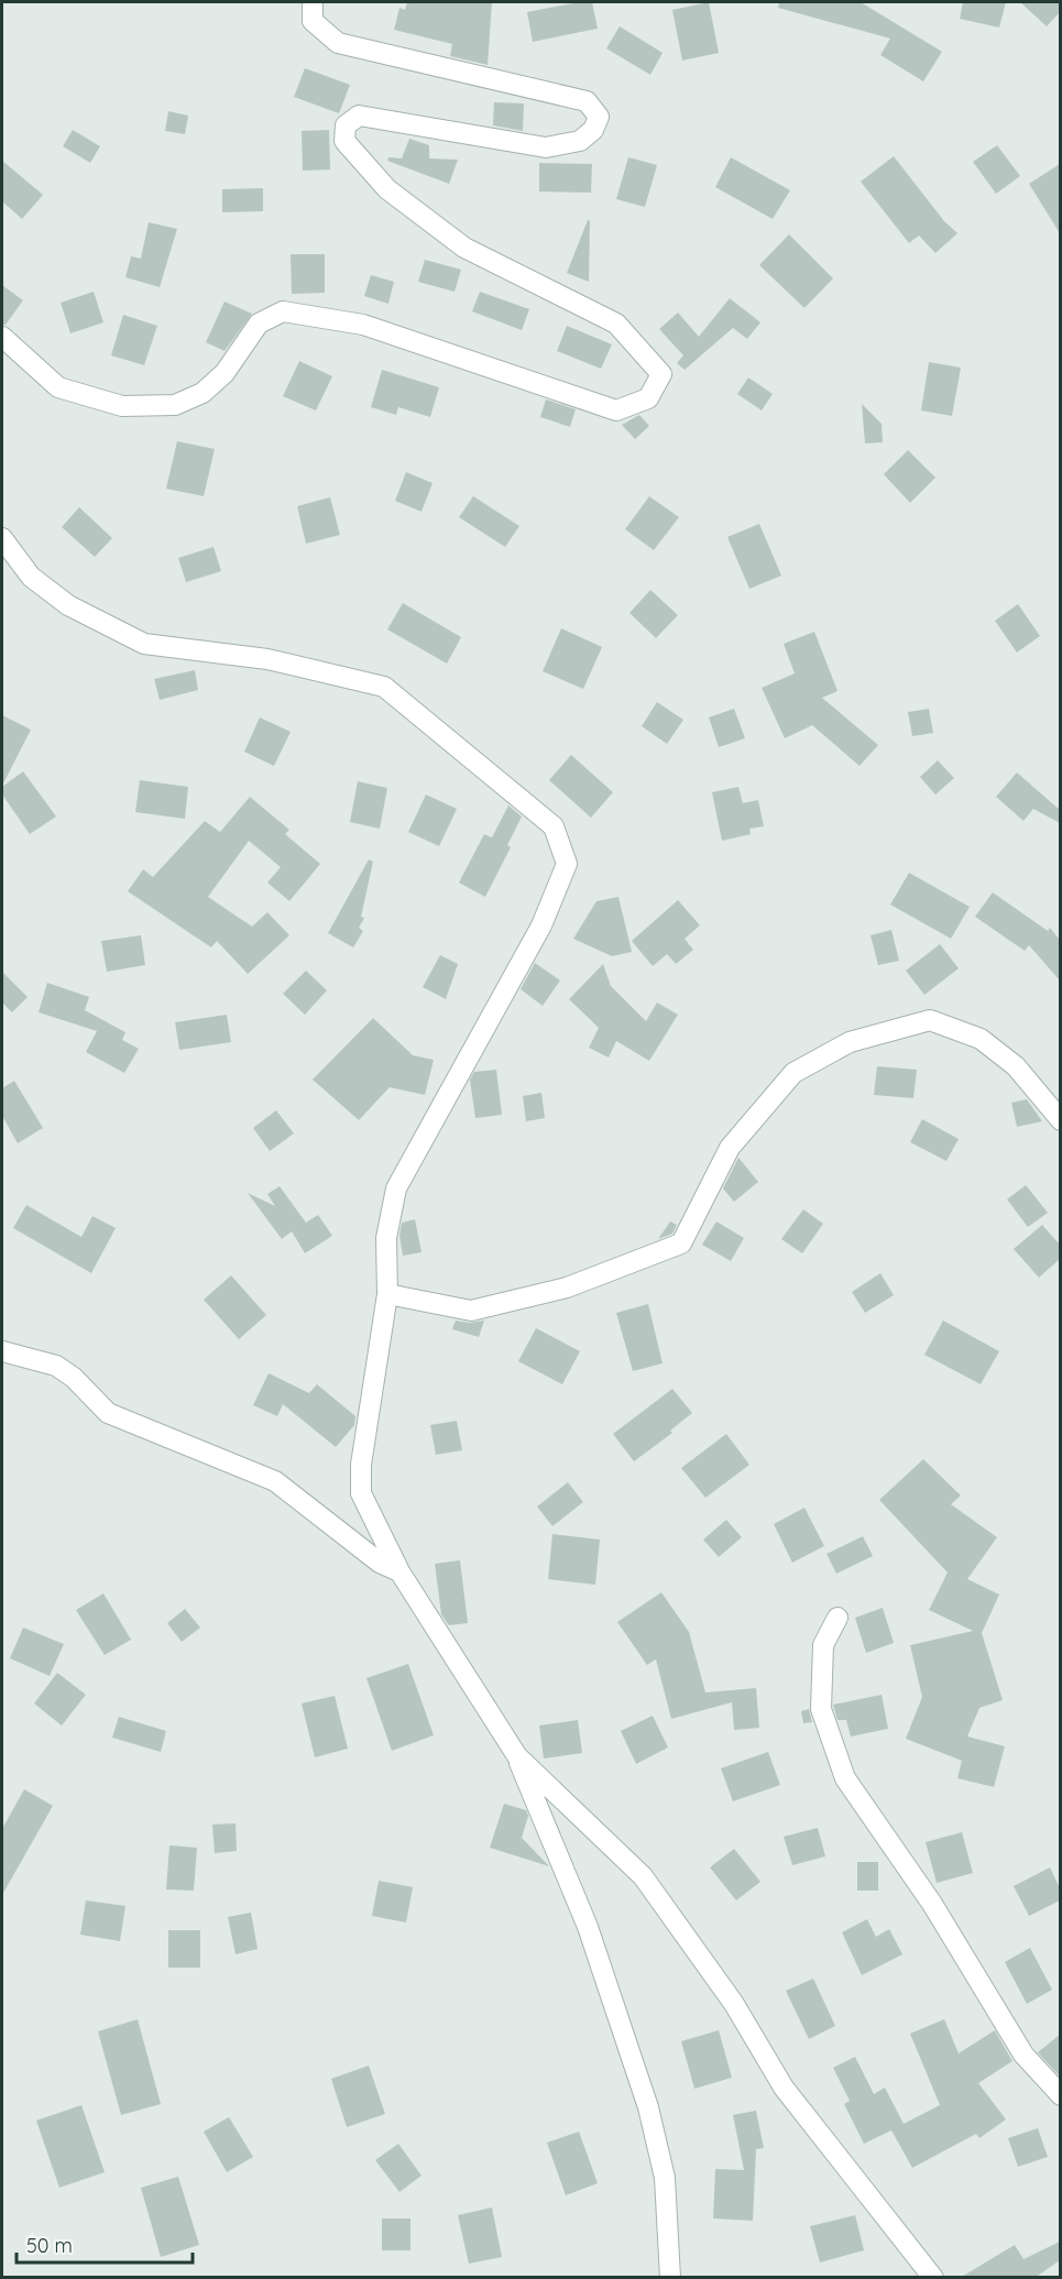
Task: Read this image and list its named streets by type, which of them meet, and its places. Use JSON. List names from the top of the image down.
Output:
{
  "scale_bar": "50 m"
}
